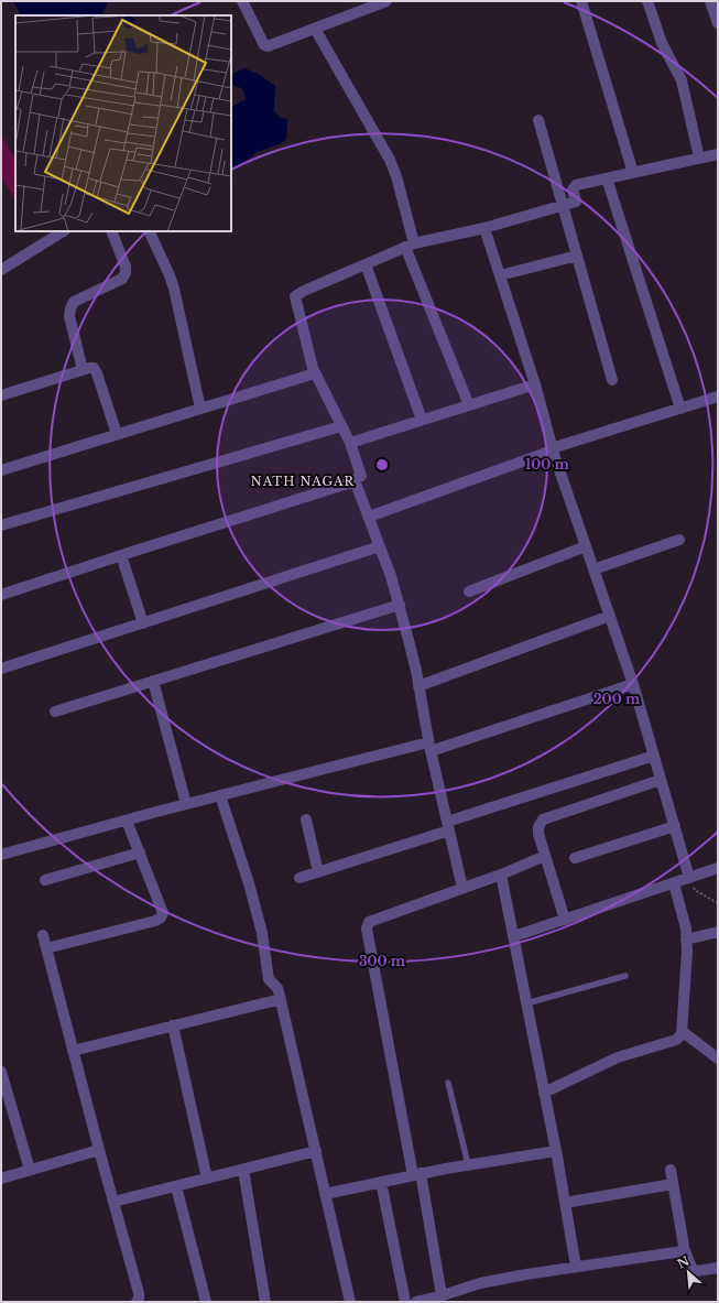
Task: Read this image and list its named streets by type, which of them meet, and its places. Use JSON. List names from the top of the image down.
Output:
{
  "districts": ["NATH NAGAR"],
  "north": "top left",
  "rings": ["100 m", "200 m", "300 m"]
}
